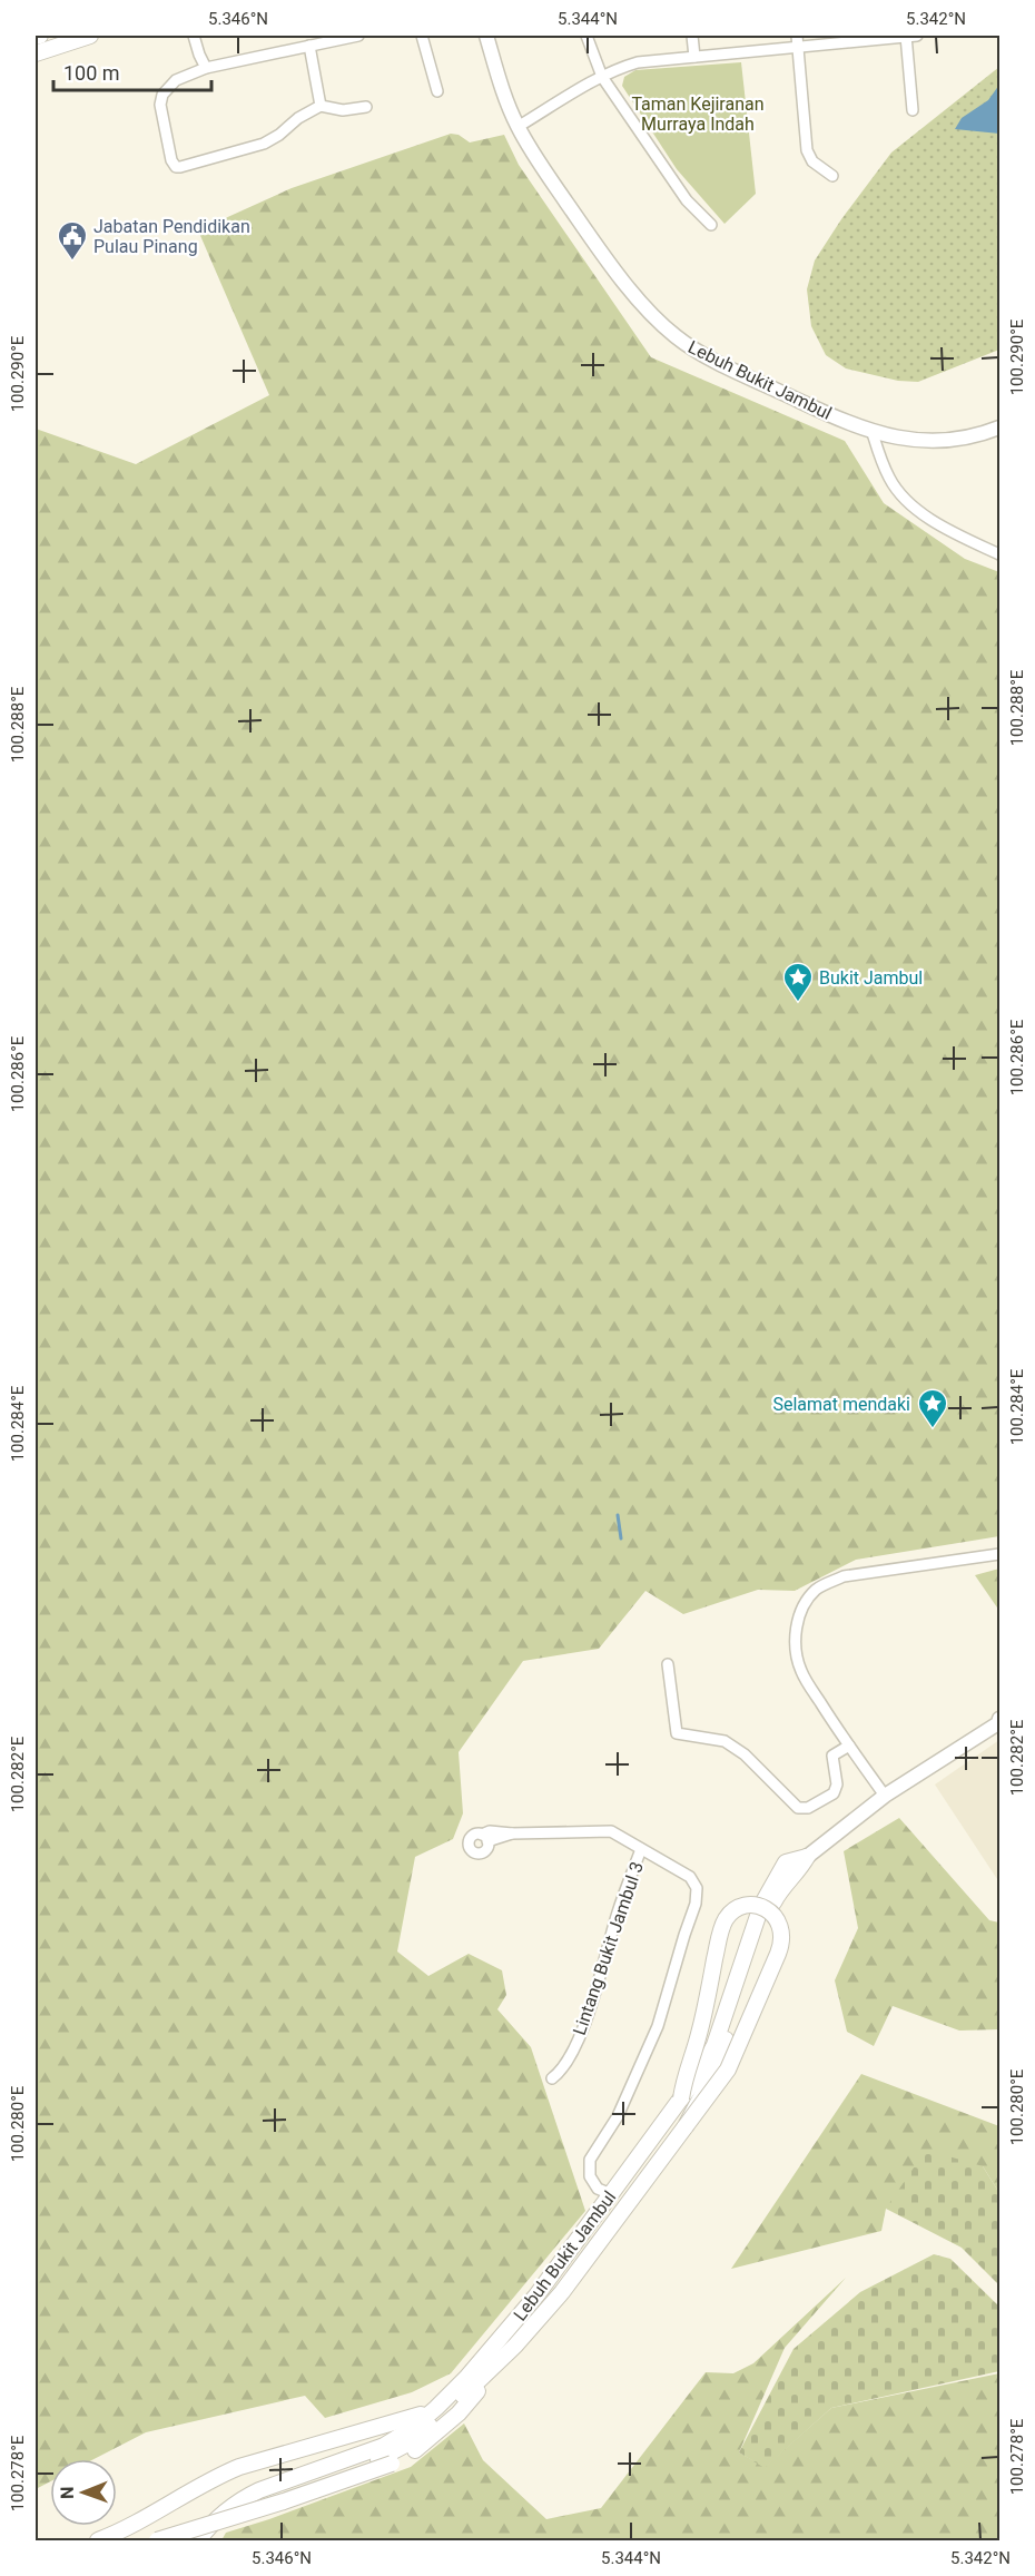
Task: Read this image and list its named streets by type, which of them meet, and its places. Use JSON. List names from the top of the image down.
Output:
{
  "streets": {
    "main road": ["Lebuh Bukit Jambul"],
    "street": ["Lintang Bukit Jambul 3"]
  },
  "parks": ["Taman Kejiranan Murraya Indah"],
  "places": {
    "public building": ["Jabatan Pendidikan Pulau Pinang"],
    "place": ["Bukit Jambul", "Selamat mendaki"]
  },
  "scale_bar": "100 m",
  "north": "left",
  "coordinates": [
    "5.346°N",
    "5.344°N",
    "5.342°N",
    "100.290°E",
    "100.288°E",
    "100.286°E",
    "100.284°E",
    "100.282°E",
    "100.280°E",
    "100.278°E"
  ]
}
